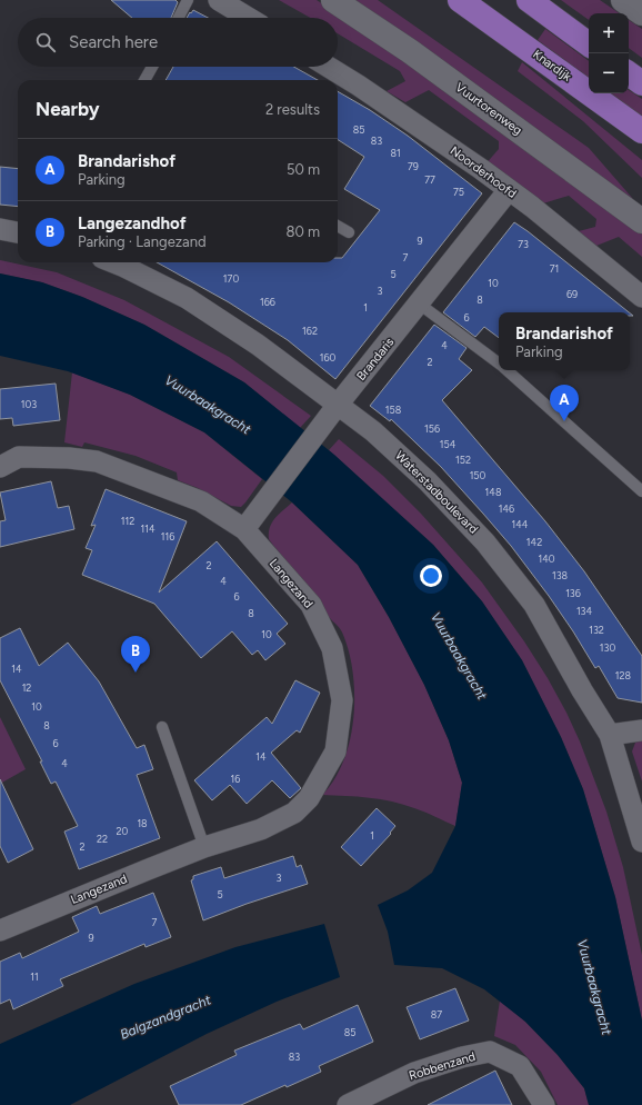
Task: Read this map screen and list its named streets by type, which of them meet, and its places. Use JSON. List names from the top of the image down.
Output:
{
  "streets": {
    "main road": ["Knardijk"],
    "street": [
      "Vuurtorenweg",
      "Noorderhoofd",
      "Brandaris",
      "Waterstadboulevard",
      "Langezand",
      "Robbenzand"
    ]
  },
  "crossings": [
    ["Noorderhoofd", "Brandaris"],
    ["Brandaris", "Waterstadboulevard"],
    ["Brandaris", "Langezand"]
  ],
  "water": ["Vuurbaakgracht", "Balgzandgracht"],
  "house_numbers": [
    "85",
    "83",
    "81",
    "79",
    "77",
    "75",
    "9",
    "73",
    "7",
    "71",
    "5",
    "170",
    "10",
    "3",
    "69",
    "8",
    "166",
    "1",
    "6",
    "162",
    "4",
    "160",
    "2",
    "103",
    "158",
    "156",
    "154",
    "152",
    "150",
    "148",
    "146",
    "112",
    "144",
    "114",
    "116",
    "142",
    "140",
    "2",
    "138",
    "4",
    "136",
    "6",
    "134",
    "8",
    "132",
    "10",
    "130",
    "14",
    "128",
    "12",
    "10",
    "8",
    "6",
    "14",
    "4",
    "16",
    "18",
    "20",
    "1",
    "22",
    "2",
    "3",
    "5",
    "7",
    "9",
    "11",
    "87",
    "85",
    "83"
  ],
  "page": {
    "map_buttons": ["+", "−"],
    "search": "Search here",
    "heading": ["Nearby", "2 results"],
    "list": [
      {
        "mark": "A",
        "name": "Brandarishof",
        "note": "Parking",
        "value": "50 m"
      },
      {
        "mark": "B",
        "name": "Langezandhof",
        "note": "Parking · Langezand",
        "value": "80 m"
      }
    ],
    "popup": ["Brandarishof", "Parking"],
    "pins": ["A", "B"]
  }
}
